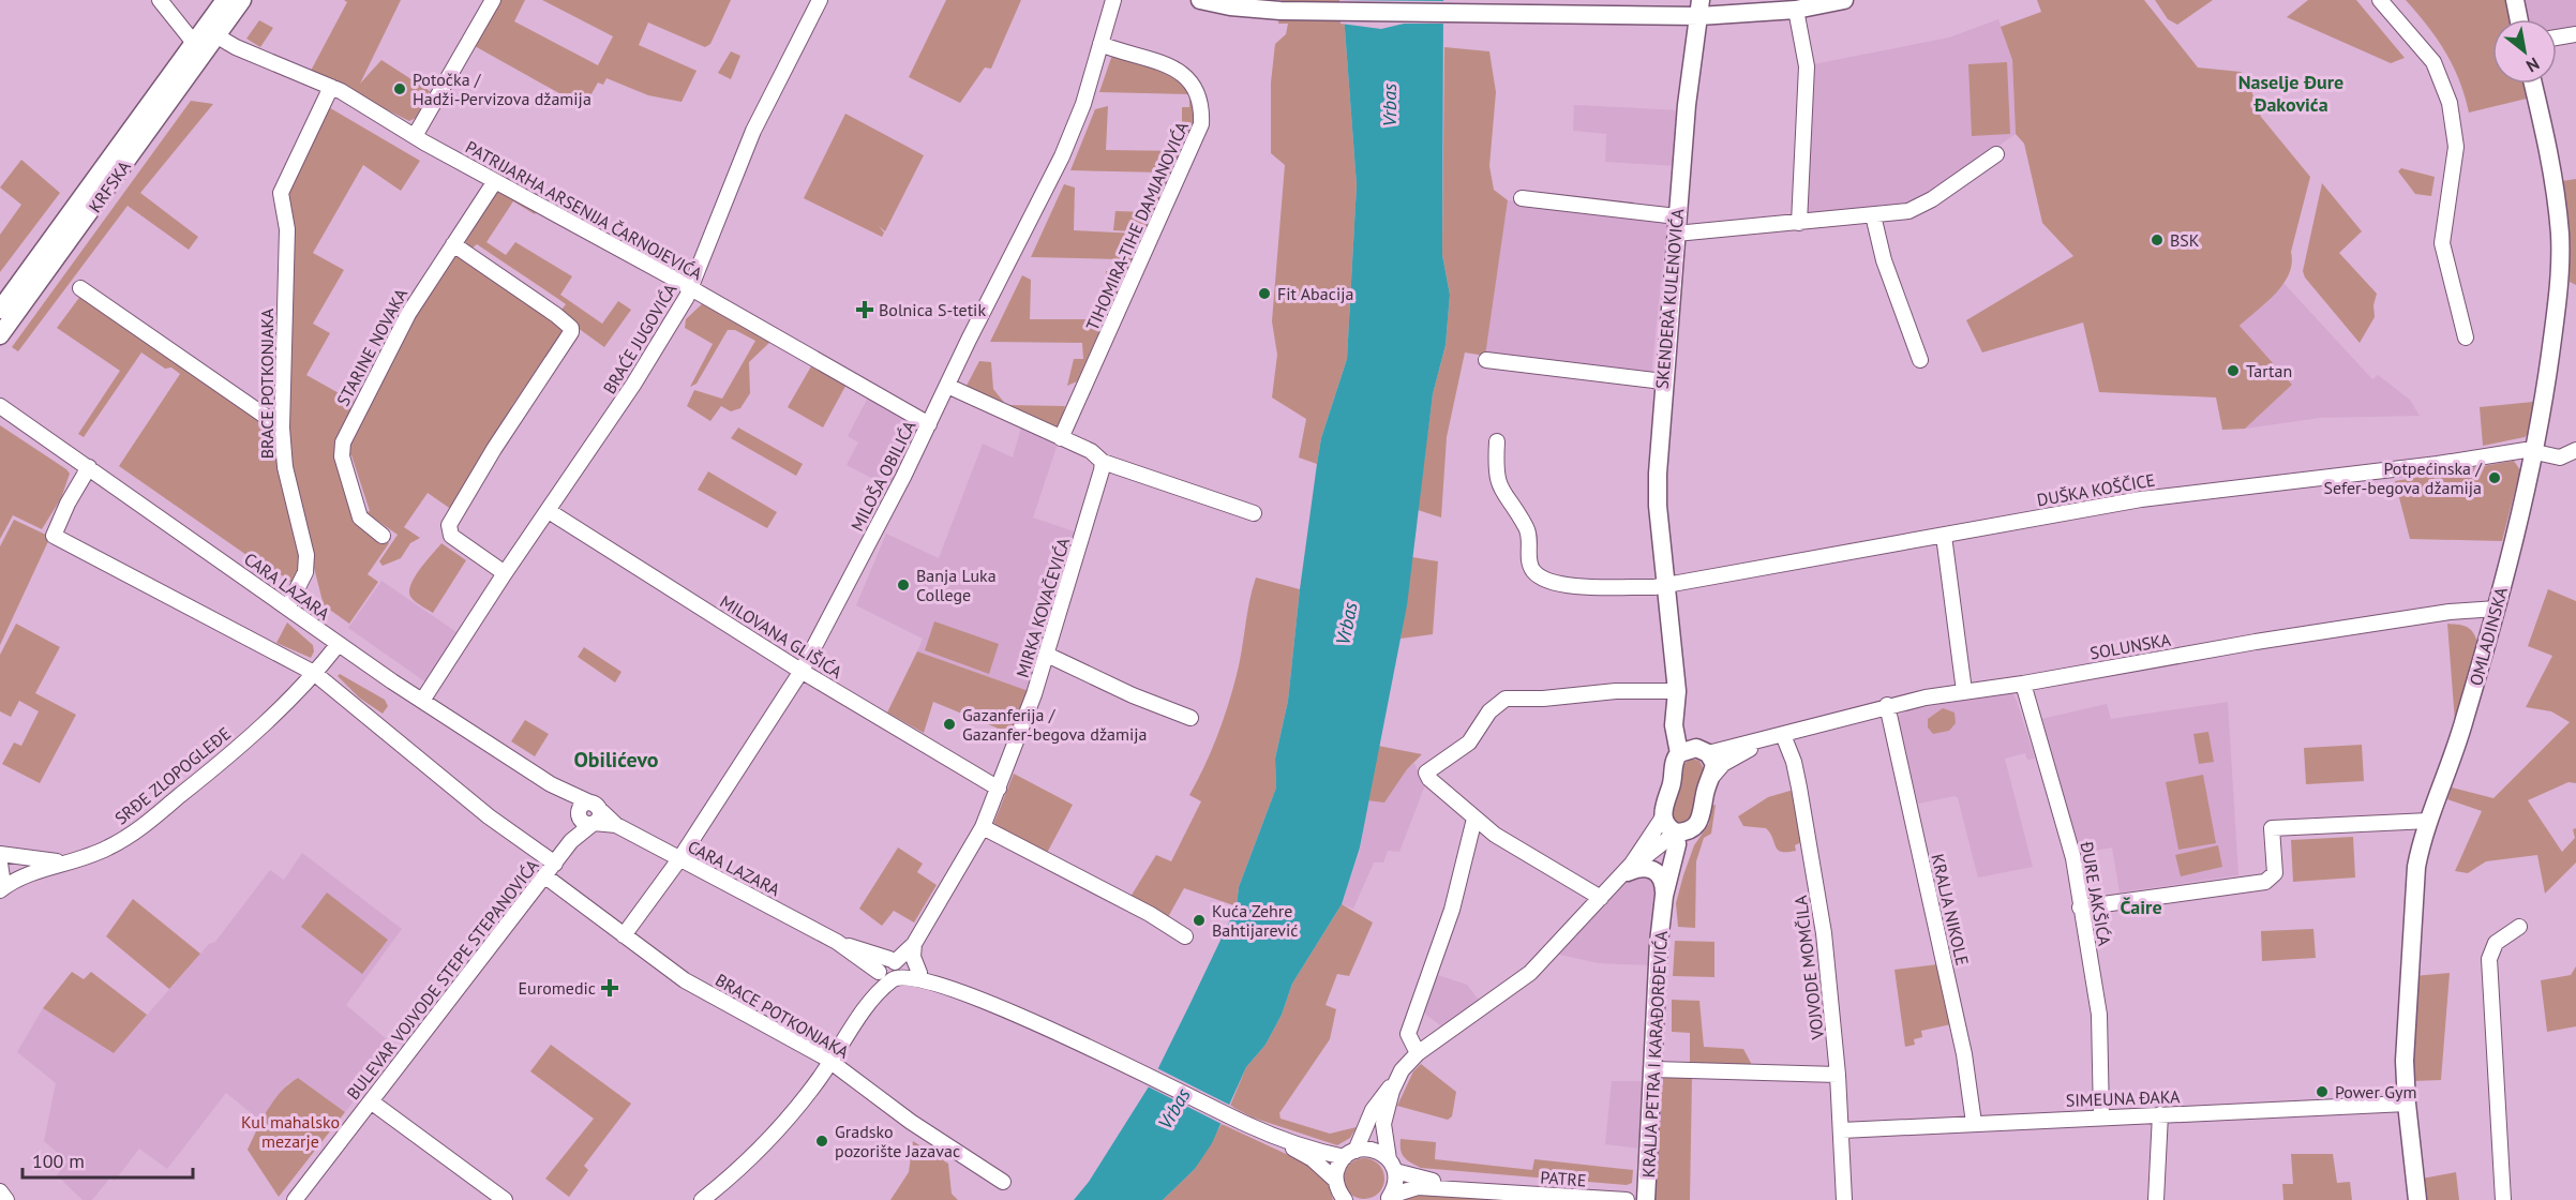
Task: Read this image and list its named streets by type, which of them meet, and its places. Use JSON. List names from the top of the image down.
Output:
{
  "streets": {
    "main road": [
      "KRFSKA",
      "SKENDERA KULENOVIĆA",
      "OMLADINSKA",
      "KRALJA PETRA I KARAĐORĐEVIĆA"
    ],
    "street": [
      "PATRIJARHA ARSENIJA ČARNOJEVIĆA",
      "TIHOMIRA-TIHE DAMJANOVIĆA",
      "BRAĆE JUGOVIĆA",
      "STARINE NOVAKA",
      "BRACE POTKONJAKA",
      "MILOŠA OBILIĆA",
      "DUŠKA KOŠČICE",
      "CARA LAZARA",
      "MIRKA KOVAČEVIĆA",
      "MILOVANA GLIŠIĆA",
      "SOLUNSKA",
      "SRĐE ZLOPOGLEĐE",
      "ĐURE JAKŠIĆA",
      "KRALJA NIKOLE",
      "VOJVODE MOMČILA",
      "BULEVAR VOJVODE STEPE STEPANOVIĆA",
      "SIMEUNA ĐAKA",
      "PATRE"
    ]
  },
  "crossings": [
    ["KRFSKA", "PATRIJARHA ARSENIJA ČARNOJEVIĆA"],
    ["PATRIJARHA ARSENIJA ČARNOJEVIĆA", "BRAĆE JUGOVIĆA"],
    ["PATRIJARHA ARSENIJA ČARNOJEVIĆA", "STARINE NOVAKA"],
    ["PATRIJARHA ARSENIJA ČARNOJEVIĆA", "BRACE POTKONJAKA"],
    ["PATRIJARHA ARSENIJA ČARNOJEVIĆA", "MILOŠA OBILIĆA"],
    ["TIHOMIRA-TIHE DAMJANOVIĆA", "MILOŠA OBILIĆA"],
    ["SKENDERA KULENOVIĆA", "DUŠKA KOŠČICE"],
    ["SKENDERA KULENOVIĆA", "SOLUNSKA"],
    ["SKENDERA KULENOVIĆA", "KRALJA PETRA I KARAĐORĐEVIĆA"],
    ["BRAĆE JUGOVIĆA", "CARA LAZARA"],
    ["BRAĆE JUGOVIĆA", "MILOVANA GLIŠIĆA"],
    ["BRACE POTKONJAKA", "MILOŠA OBILIĆA"],
    ["BRACE POTKONJAKA", "CARA LAZARA"],
    ["BRACE POTKONJAKA", "MIRKA KOVAČEVIĆA"],
    ["BRACE POTKONJAKA", "BULEVAR VOJVODE STEPE STEPANOVIĆA"],
    ["MILOŠA OBILIĆA", "CARA LAZARA"],
    ["MILOŠA OBILIĆA", "MILOVANA GLIŠIĆA"],
    ["DUŠKA KOŠČICE", "OMLADINSKA"],
    ["CARA LAZARA", "MIRKA KOVAČEVIĆA"],
    ["CARA LAZARA", "SRĐE ZLOPOGLEĐE"],
    ["CARA LAZARA", "BULEVAR VOJVODE STEPE STEPANOVIĆA"],
    ["CARA LAZARA", "PATRE"],
    ["MIRKA KOVAČEVIĆA", "MILOVANA GLIŠIĆA"],
    ["OMLADINSKA", "SOLUNSKA"],
    ["OMLADINSKA", "SIMEUNA ĐAKA"],
    ["SOLUNSKA", "ĐURE JAKŠIĆA"],
    ["SOLUNSKA", "KRALJA NIKOLE"],
    ["SOLUNSKA", "VOJVODE MOMČILA"],
    ["SOLUNSKA", "KRALJA PETRA I KARAĐORĐEVIĆA"],
    ["ĐURE JAKŠIĆA", "SIMEUNA ĐAKA"],
    ["KRALJA NIKOLE", "SIMEUNA ĐAKA"],
    ["VOJVODE MOMČILA", "SIMEUNA ĐAKA"]
  ],
  "districts": ["Naselje Đure Đakovića", "Obilićevo", "Čaire"],
  "water": ["Vrbas"],
  "parks": ["Kul mahalsko mezarje"],
  "places": {
    "other": [
      "Potočka / Hadži-Pervizova džamija",
      "BSK",
      "Fit Abacija",
      "Tartan",
      "Potpećinska / Sefer-begova džamija",
      "Banja Luka College",
      "Gazanferija / Gazanfer-begova džamija",
      "Kuća Zehre Bahtijarević",
      "Power Gym",
      "Gradsko pozorište Jazavac"
    ],
    "health": ["Bolnica S-tetik", "Euromedic"]
  },
  "scale_bar": "100 m",
  "north": "bottom right"
}
